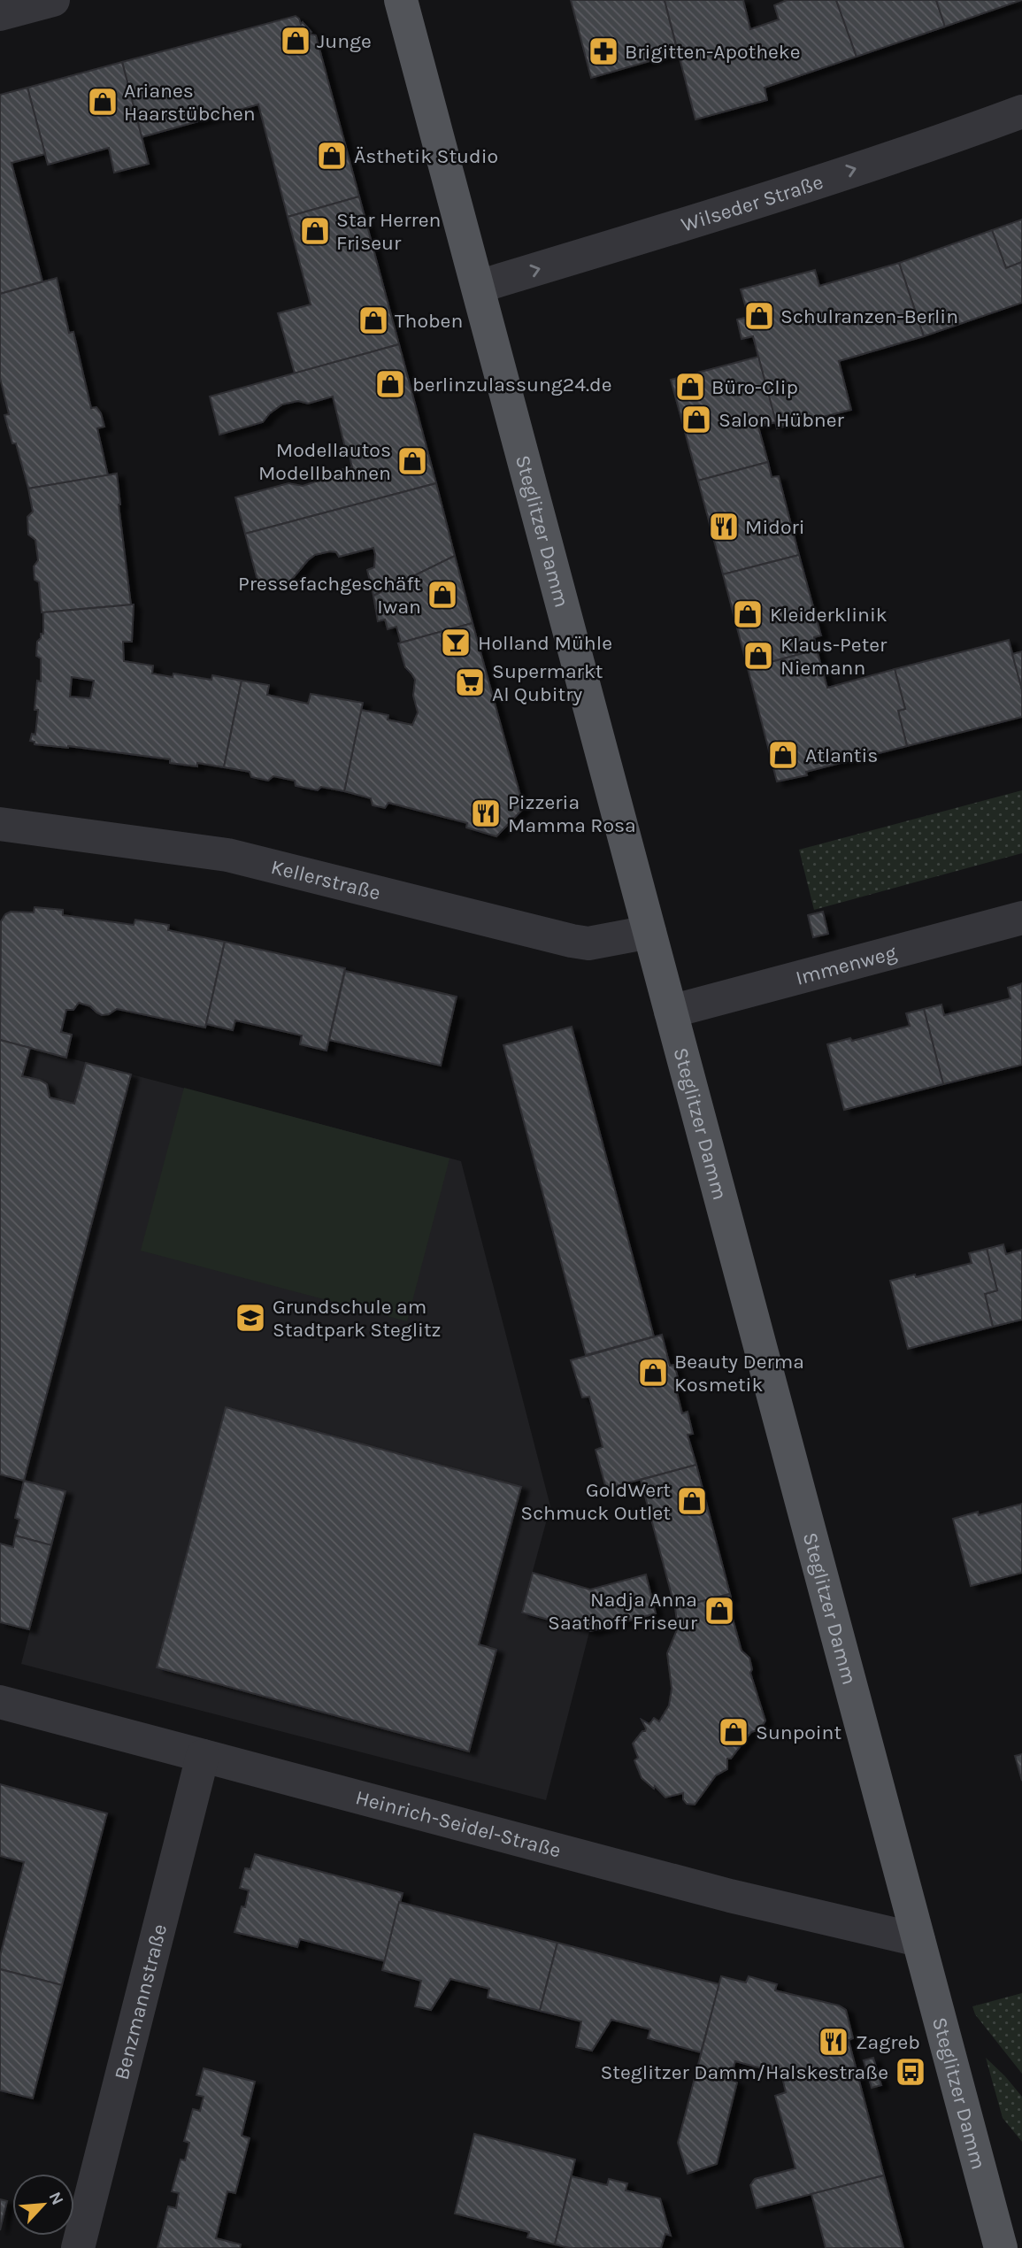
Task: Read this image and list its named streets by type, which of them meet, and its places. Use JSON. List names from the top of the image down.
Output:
{
  "streets": {
    "main road": ["Steglitzer Damm"],
    "street": [
      "Wilseder Straße",
      "Kellerstraße",
      "Immenweg",
      "Heinrich-Seidel-Straße",
      "Benzmannstraße"
    ]
  },
  "crossings": [
    ["Wilseder Straße", "Steglitzer Damm"],
    ["Steglitzer Damm", "Kellerstraße"],
    ["Steglitzer Damm", "Immenweg"],
    ["Steglitzer Damm", "Heinrich-Seidel-Straße"],
    ["Heinrich-Seidel-Straße", "Benzmannstraße"]
  ],
  "one_way": ["Wilseder Straße"],
  "places": {
    "shop": [
      "Junge",
      "Arianes Haarstübchen",
      "Ästhetik Studio",
      "Star Herren Friseur",
      "Schulranzen-Berlin",
      "Thoben",
      "berlinzulassung24.de",
      "Büro-Clip",
      "Salon Hübner",
      "Modellautos Modellbahnen",
      "Pressefachgeschäft Iwan",
      "Kleiderklinik",
      "Klaus-Peter Niemann",
      "Atlantis",
      "Beauty Derma Kosmetik",
      "GoldWert Schmuck Outlet",
      "Nadja Anna Saathoff Friseur",
      "Sunpoint"
    ],
    "pharmacy": ["Brigitten-Apotheke"],
    "restaurant": ["Midori", "Pizzeria Mamma Rosa", "Zagreb"],
    "bar": ["Holland Mühle"],
    "supermarket": ["Supermarkt Al Qubitry"],
    "school or university": ["Grundschule am Stadtpark Steglitz"],
    "bus stop": ["Steglitzer Damm/Halskestraße"]
  },
  "north": "top right"
}
